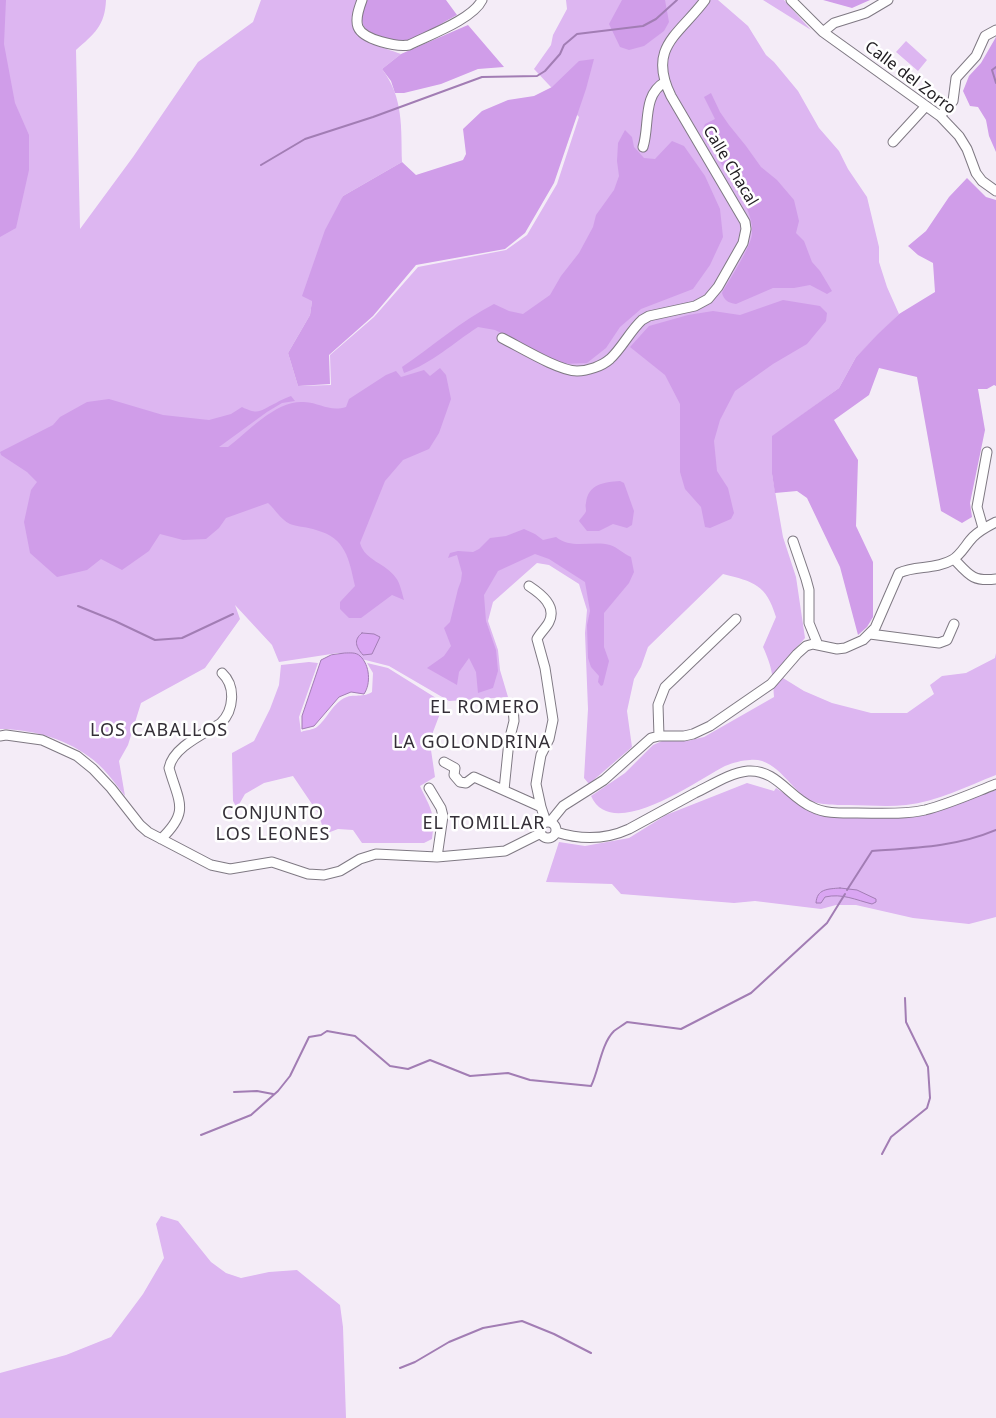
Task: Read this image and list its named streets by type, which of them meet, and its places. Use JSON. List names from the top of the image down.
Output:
{
  "streets": {
    "street": ["Calle del Zorro", "Calle Chacal"]
  },
  "districts": [
    "EL ROMERO",
    "LOS CABALLOS",
    "LA GOLONDRINA",
    "CONJUNTO LOS LEONES",
    "EL TOMILLAR"
  ]
}
